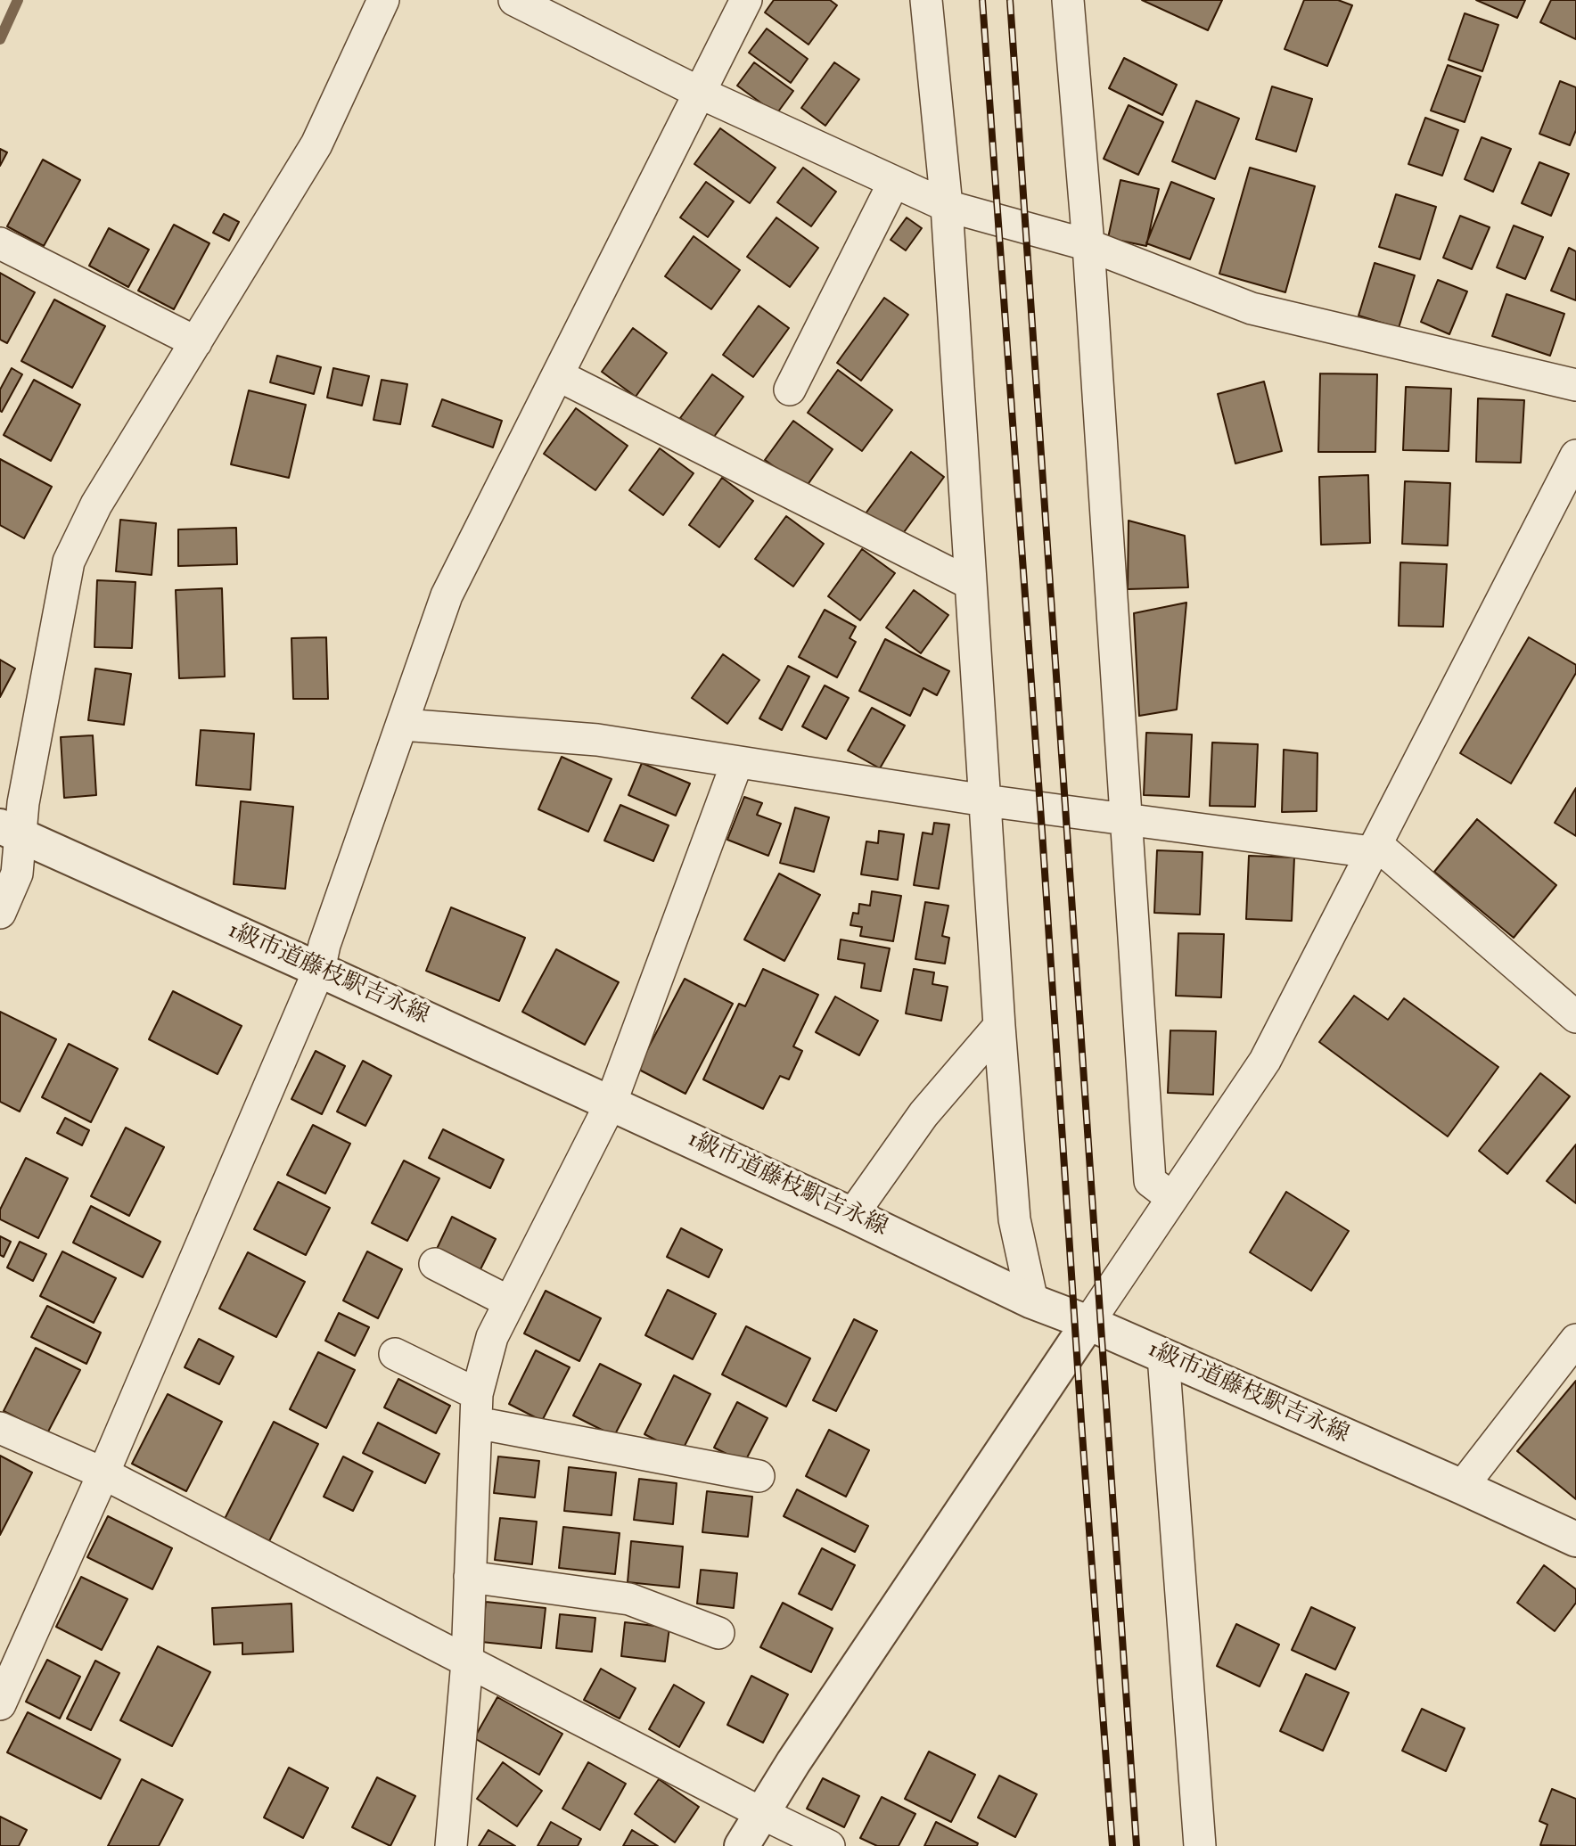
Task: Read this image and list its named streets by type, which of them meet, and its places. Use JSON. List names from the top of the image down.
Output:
{
  "streets": {
    "street": ["1級市道藤枝駅吉永線"]
  }
}
